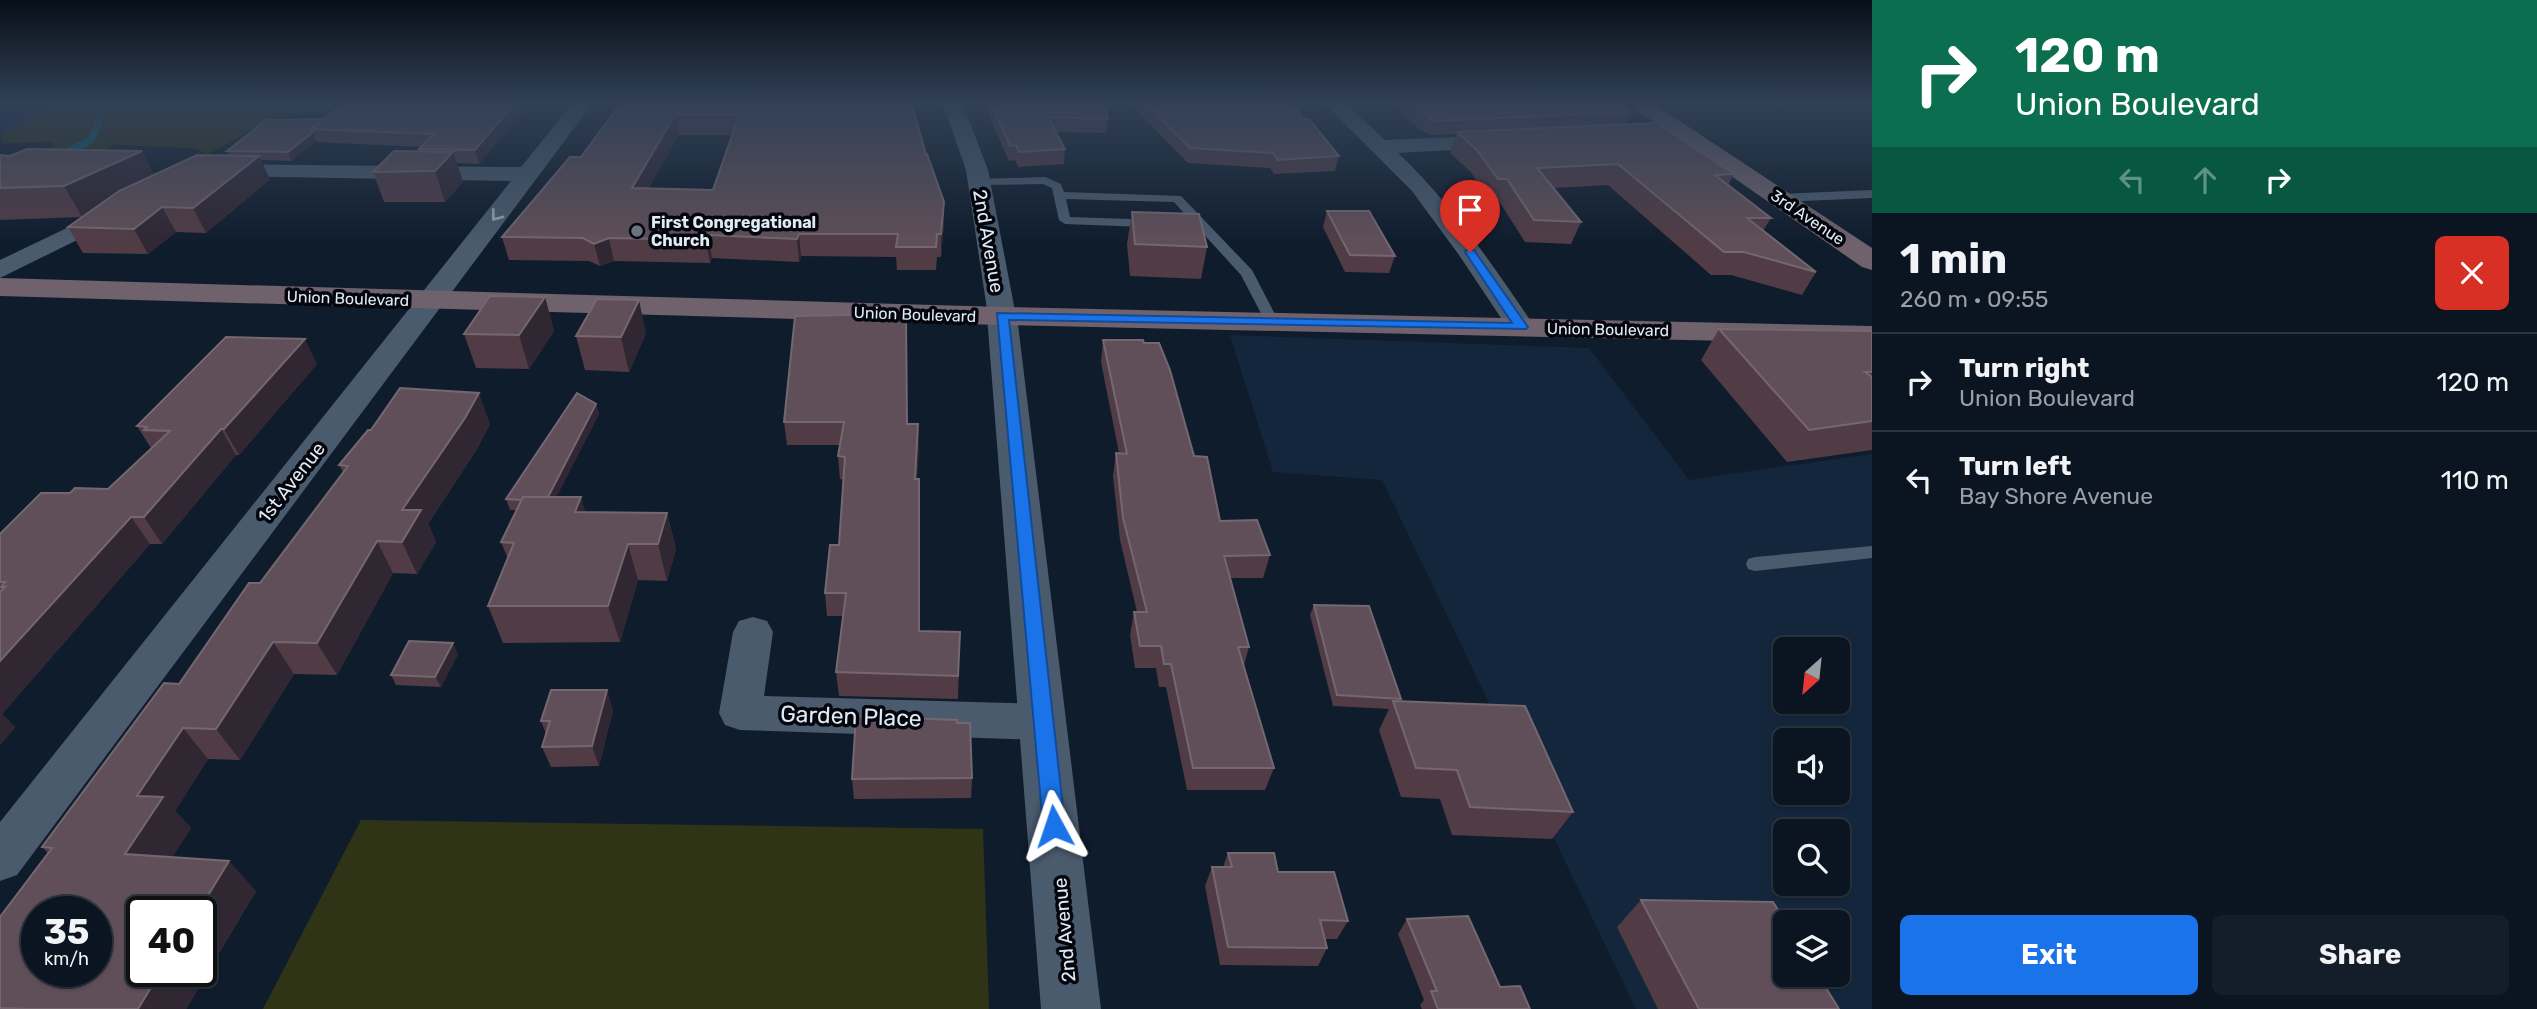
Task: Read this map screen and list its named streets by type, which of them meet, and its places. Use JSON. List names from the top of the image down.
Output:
{
  "streets": {
    "main road": ["3rd Avenue", "Union Boulevard"],
    "street": ["2nd Avenue", "1st Avenue", "Garden Place"]
  },
  "crossings": [
    ["2nd Avenue", "Union Boulevard"],
    ["2nd Avenue", "Garden Place"],
    ["Union Boulevard", "1st Avenue"]
  ],
  "places": ["First Congregational Church"],
  "north": "bottom left",
  "page": {
    "turn": ["120 m", "Union Boulevard"],
    "heading": ["1 min", "260 m · 09:55"],
    "list": [
      {
        "name": "Turn right",
        "note": "Union Boulevard",
        "value": "120 m"
      },
      {
        "name": "Turn left",
        "note": "Bay Shore Avenue",
        "value": "110 m"
      }
    ],
    "speed": "35 km/h",
    "limit": "40",
    "buttons": ["Exit", "Share"]
  }
}
